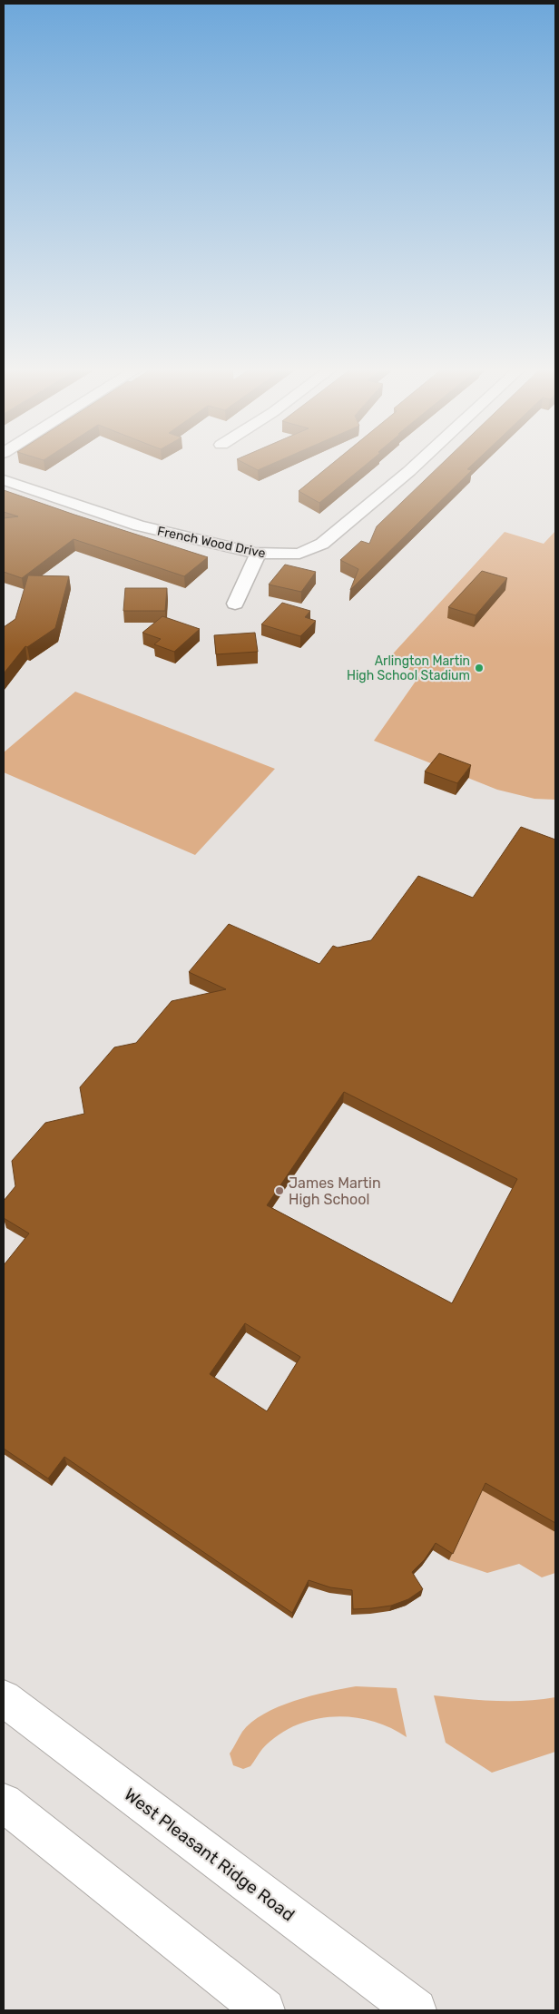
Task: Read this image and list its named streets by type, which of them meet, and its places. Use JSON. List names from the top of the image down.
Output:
{
  "streets": {
    "main road": ["West Pleasant Ridge Road"],
    "street": ["French Wood Drive"]
  },
  "places": ["Arlington Martin High School Stadium", "James Martin High School"]
}
